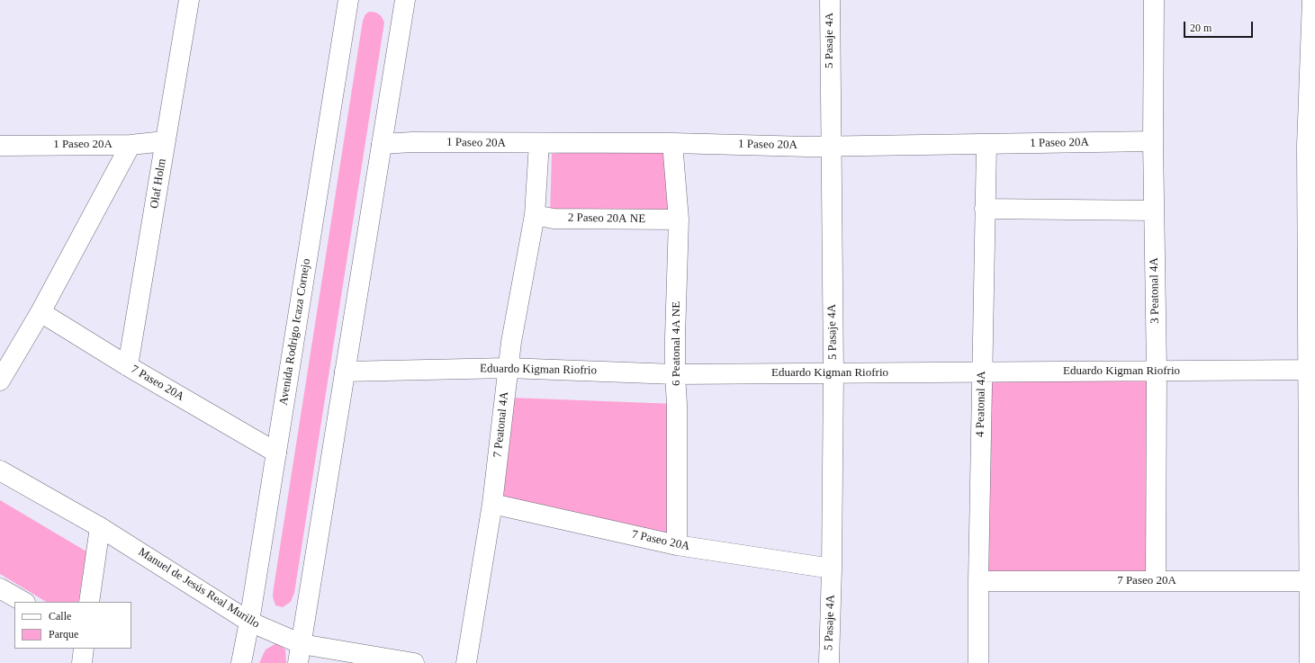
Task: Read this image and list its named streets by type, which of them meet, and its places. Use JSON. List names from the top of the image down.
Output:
{
  "streets": {
    "street": [
      "5 Pasaje 4A",
      "1 Paseo 20A",
      "Olaf Holm",
      "2 Paseo 20A NE",
      "3 Peatonal 4A",
      "Avenida Rodrigo Icaza Cornejo",
      "6 Peatonal 4A NE",
      "Eduardo Kigman Riofrio",
      "7 Paseo 20A",
      "4 Peatonal 4A",
      "7 Peatonal 4A",
      "Manuel de Jesús Real Murillo"
    ]
  },
  "crossings": [
    ["5 Pasaje 4A", "1 Paseo 20A"],
    ["5 Pasaje 4A", "Eduardo Kigman Riofrio"],
    ["5 Pasaje 4A", "7 Paseo 20A"],
    ["1 Paseo 20A", "Olaf Holm"],
    ["1 Paseo 20A", "3 Peatonal 4A"],
    ["1 Paseo 20A", "6 Peatonal 4A NE"],
    ["1 Paseo 20A", "4 Peatonal 4A"],
    ["1 Paseo 20A", "7 Peatonal 4A"],
    ["Olaf Holm", "7 Paseo 20A"],
    ["2 Paseo 20A NE", "6 Peatonal 4A NE"],
    ["2 Paseo 20A NE", "7 Peatonal 4A"],
    ["3 Peatonal 4A", "Eduardo Kigman Riofrio"],
    ["3 Peatonal 4A", "7 Paseo 20A"],
    ["Avenida Rodrigo Icaza Cornejo", "7 Paseo 20A"],
    ["Avenida Rodrigo Icaza Cornejo", "Manuel de Jesús Real Murillo"],
    ["6 Peatonal 4A NE", "Eduardo Kigman Riofrio"],
    ["6 Peatonal 4A NE", "7 Paseo 20A"],
    ["Eduardo Kigman Riofrio", "4 Peatonal 4A"],
    ["Eduardo Kigman Riofrio", "7 Peatonal 4A"],
    ["7 Paseo 20A", "4 Peatonal 4A"],
    ["7 Paseo 20A", "7 Peatonal 4A"]
  ],
  "legend": ["Calle", "Parque"],
  "scale_bar": "20 m"
}
